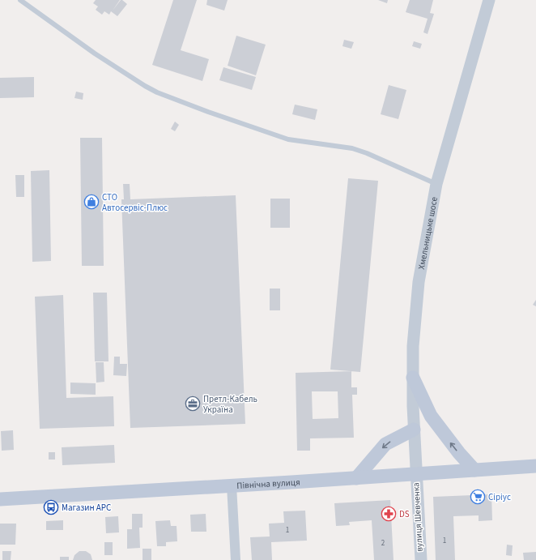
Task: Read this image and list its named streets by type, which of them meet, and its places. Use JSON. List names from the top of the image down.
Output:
{
  "streets": {
    "main road": ["Північна вулиця"],
    "street": ["Хмельницьке шосе", "вулиця Шевченка"]
  },
  "crossings": [
    ["Хмельницьке шосе", "Північна вулиця"],
    ["Хмельницьке шосе", "вулиця Шевченка"],
    ["Північна вулиця", "вулиця Шевченка"]
  ],
  "places": {
    "shop": ["СТО Автосервіс-Плюс"],
    "office": ["Претл-Кабель Україна"],
    "supermarket": ["Сіріус"],
    "bus stop": ["Магазин АРС"],
    "pharmacy": ["DS"]
  },
  "house_numbers": ["1", "1", "2"]
}
